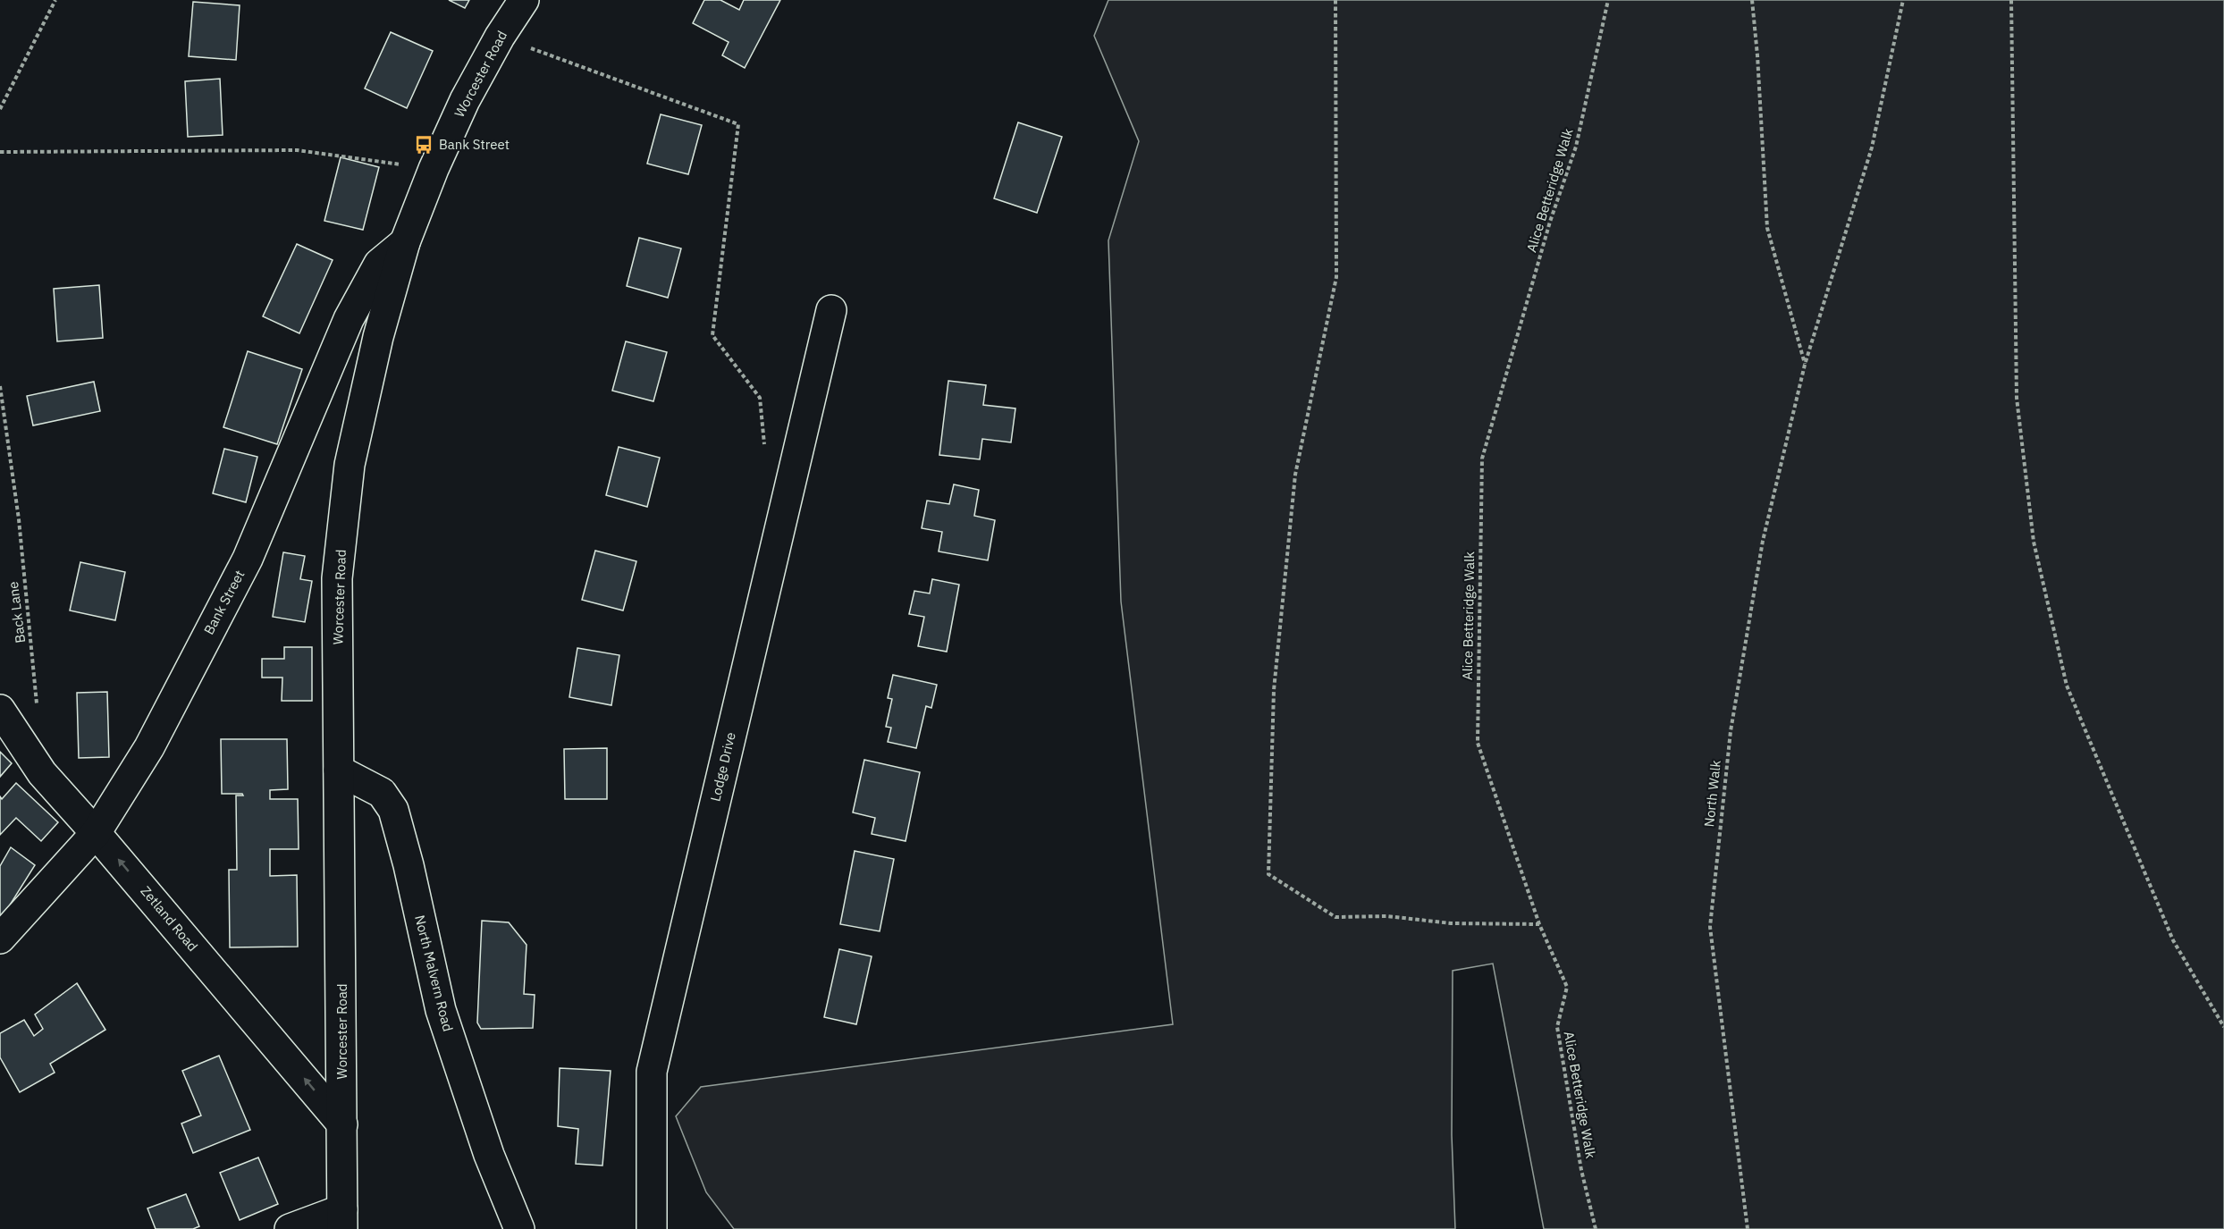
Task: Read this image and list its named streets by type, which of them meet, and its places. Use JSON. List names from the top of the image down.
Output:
{
  "streets": {
    "main road": [
      "Worcester Road",
      "Bank Street",
      "Lodge Drive",
      "Zetland Road",
      "North Malvern Road"
    ],
    "path": ["Alice Betteridge Walk", "Back Lane", "North Walk"]
  },
  "crossings": [
    ["Worcester Road", "Bank Street"],
    ["Worcester Road", "Zetland Road"],
    ["Worcester Road", "North Malvern Road"],
    ["Bank Street", "Zetland Road"]
  ],
  "one_way": ["Zetland Road"],
  "places": {
    "bus stop": ["Bank Street"]
  }
}
